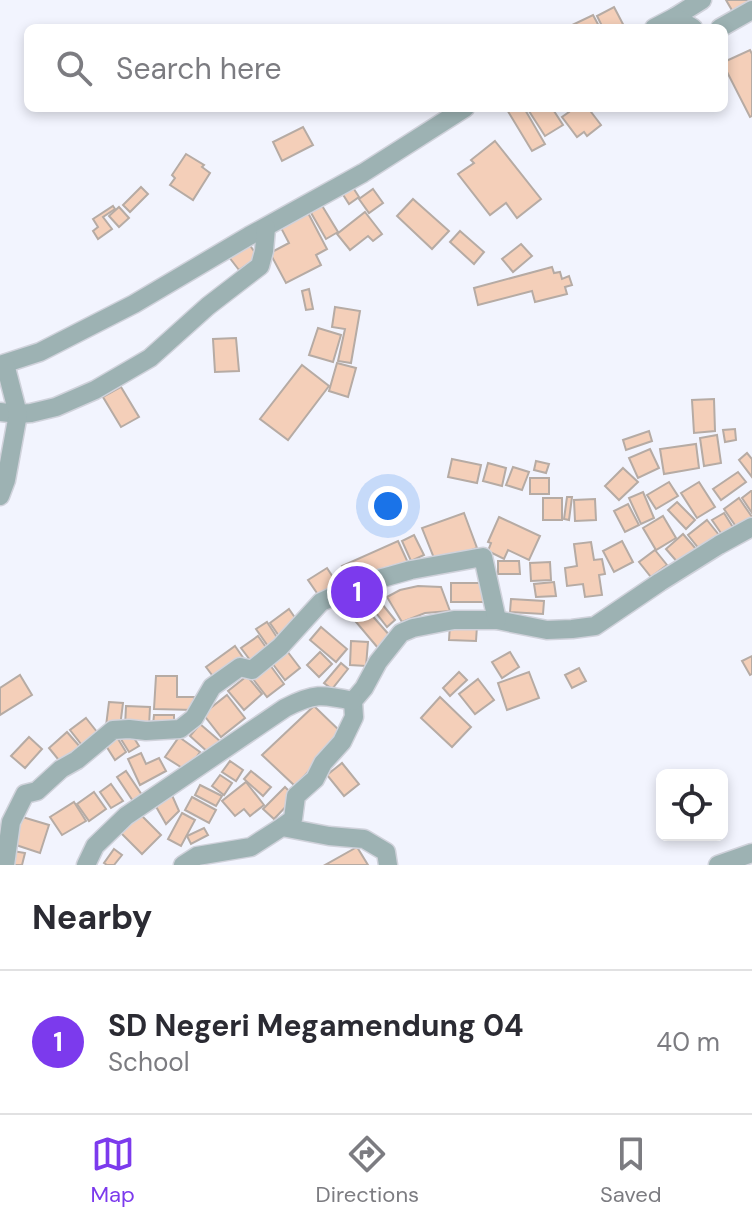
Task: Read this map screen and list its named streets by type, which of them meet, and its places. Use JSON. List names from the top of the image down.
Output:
{
  "page": {
    "search": "Search here",
    "pins": "1",
    "heading": "Nearby",
    "list": [
      {
        "mark": "1",
        "name": "SD Negeri Megamendung 04",
        "note": "School",
        "value": "40 m"
      }
    ],
    "nav": ["Map", "Directions", "Saved"]
  }
}
